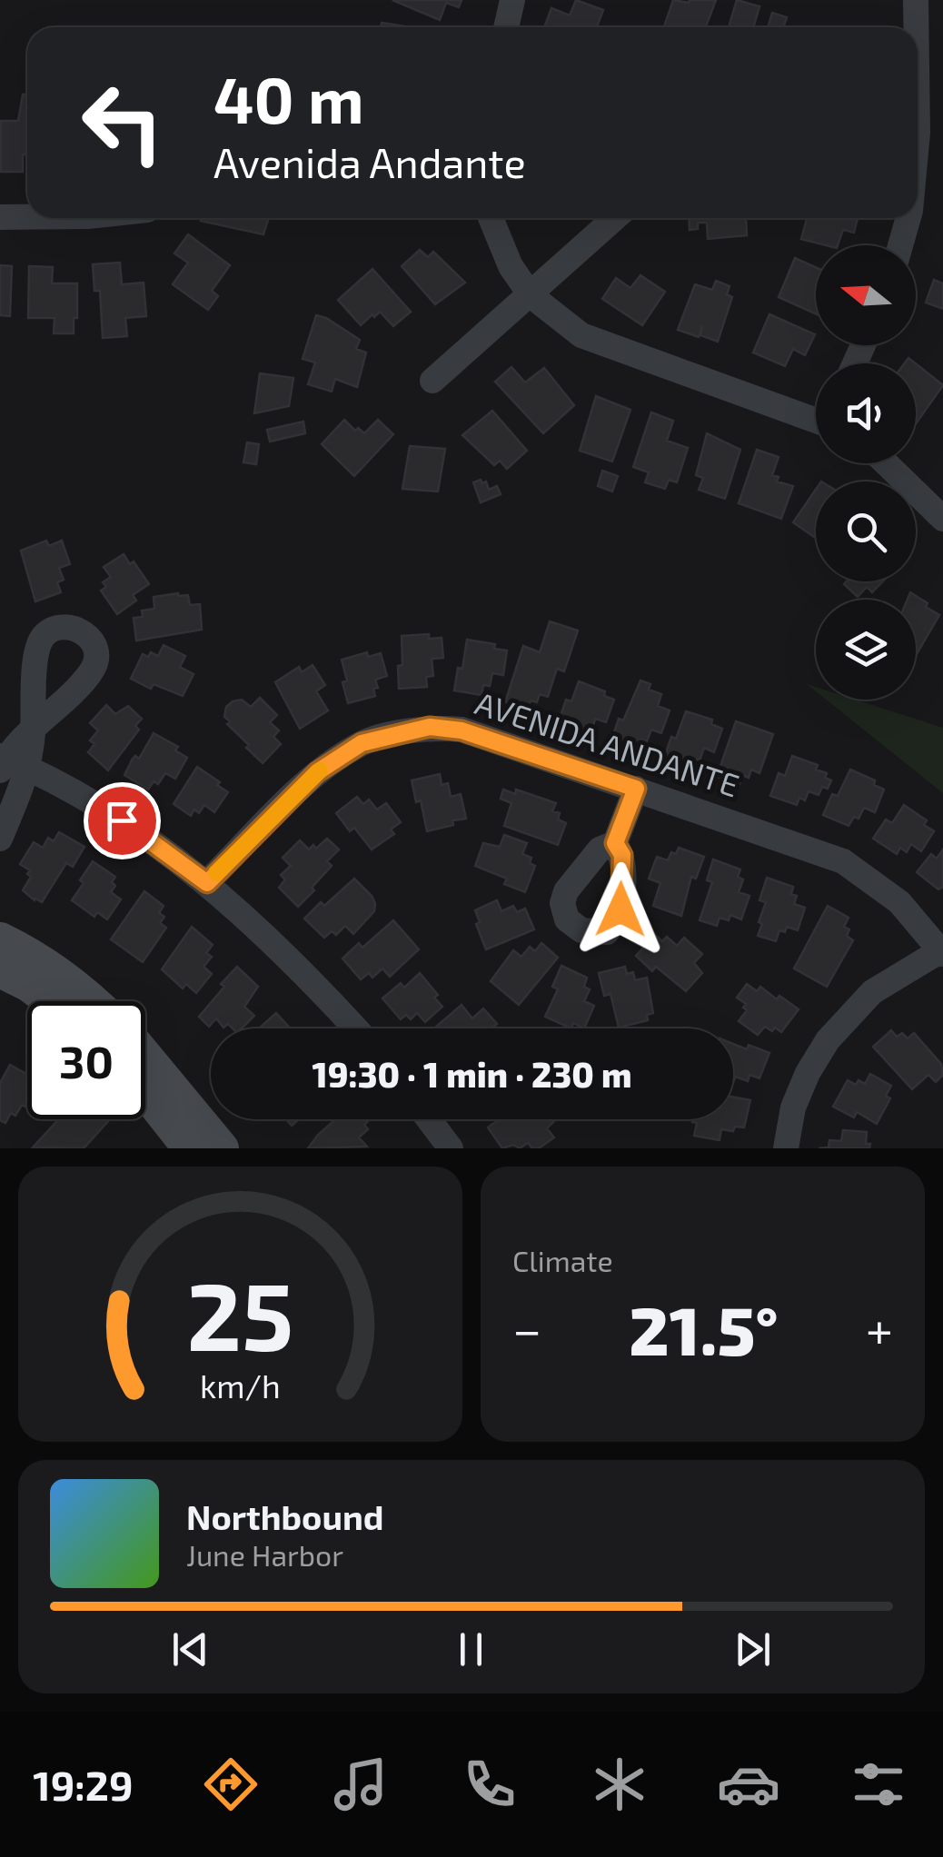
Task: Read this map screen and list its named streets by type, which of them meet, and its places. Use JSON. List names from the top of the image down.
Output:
{
  "streets": {
    "street": ["AVENIDA ANDANTE"]
  },
  "north": "left",
  "page": {
    "turn": ["40 m", "Avenida Andante"],
    "limit": "30",
    "trip": "19:30 · 1 min · 230 m",
    "tile": "Climate",
    "heat": ["−", "21.5°", "+"],
    "song": ["Northbound", "June Harbor"],
    "tabs": "19:29",
    "gauge": ["25", "km/h"]
  }
}
